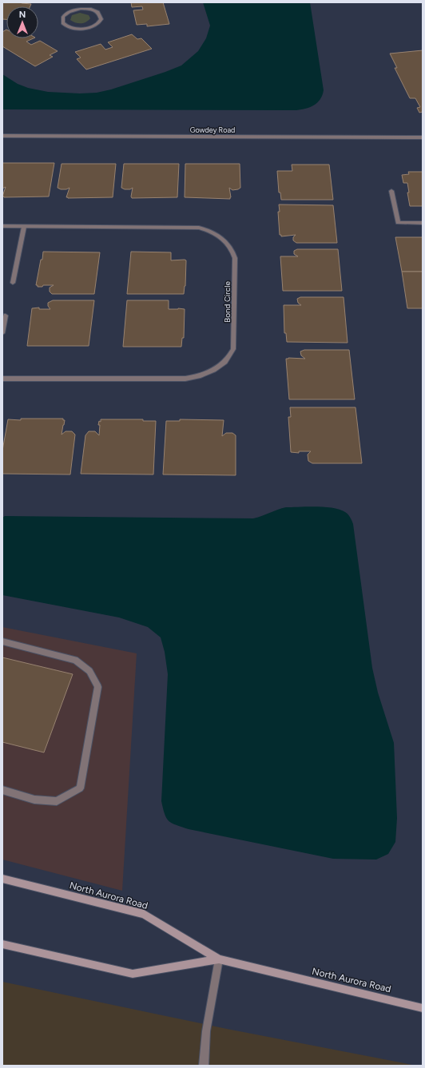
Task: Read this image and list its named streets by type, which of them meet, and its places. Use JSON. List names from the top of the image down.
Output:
{
  "streets": {
    "main road": ["North Aurora Road"],
    "street": ["Gowdey Road", "Bond Circle"]
  },
  "north": "top"
}
